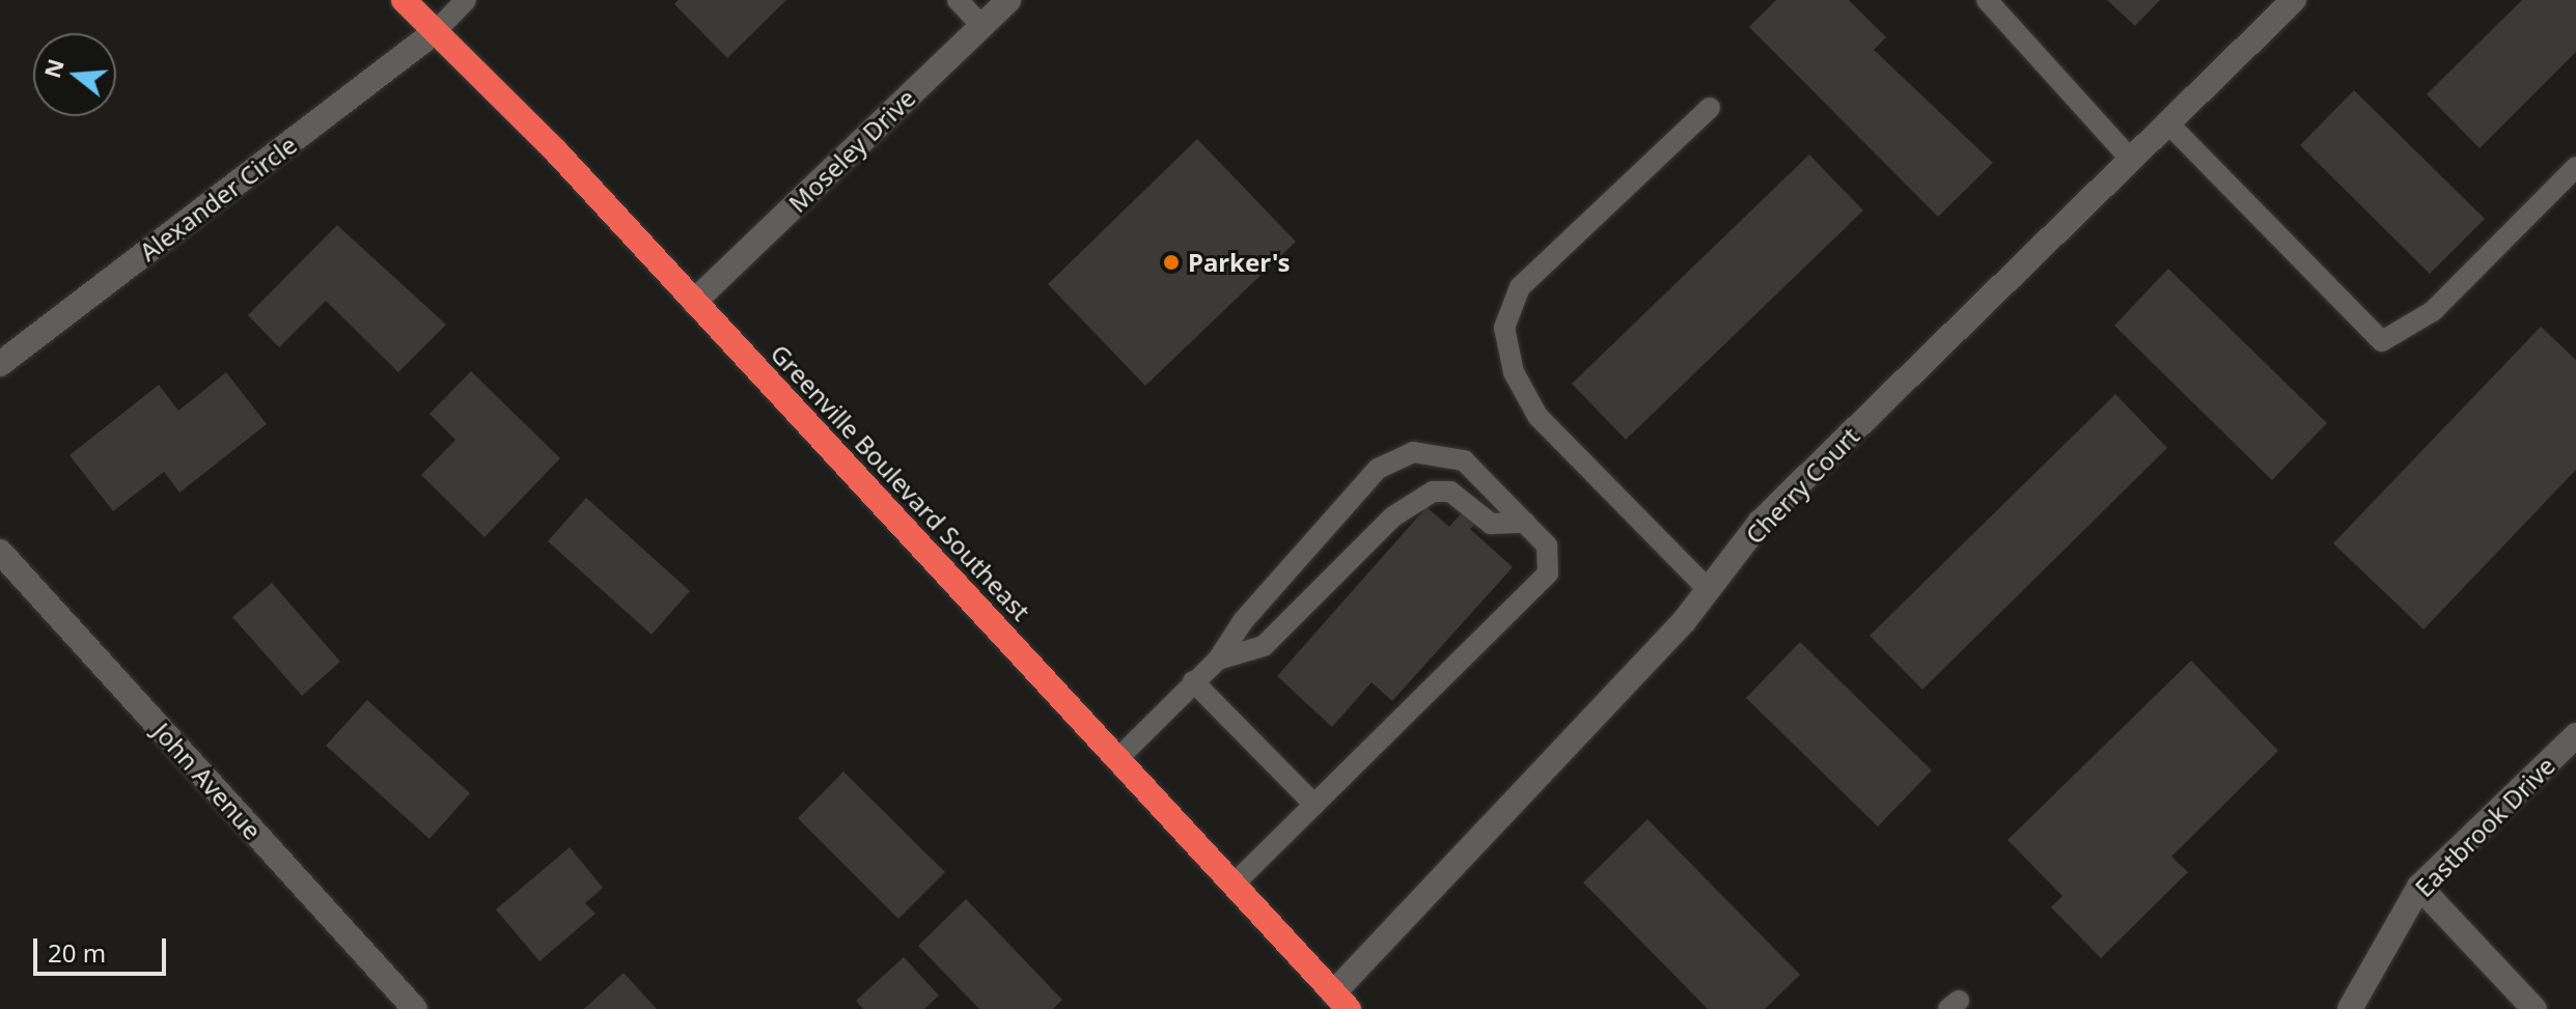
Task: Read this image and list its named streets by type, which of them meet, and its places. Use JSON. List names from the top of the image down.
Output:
{
  "streets": {
    "highway": ["Greenville Boulevard Southeast"],
    "street": [
      "Moseley Drive",
      "Alexander Circle",
      "Cherry Court",
      "John Avenue",
      "Eastbrook Drive"
    ]
  },
  "crossings": [
    ["Moseley Drive", "Greenville Boulevard Southeast"],
    ["Alexander Circle", "Greenville Boulevard Southeast"],
    ["Greenville Boulevard Southeast", "Cherry Court"]
  ],
  "places": ["Parker's"],
  "scale_bar": "20 m",
  "north": "left"
}
